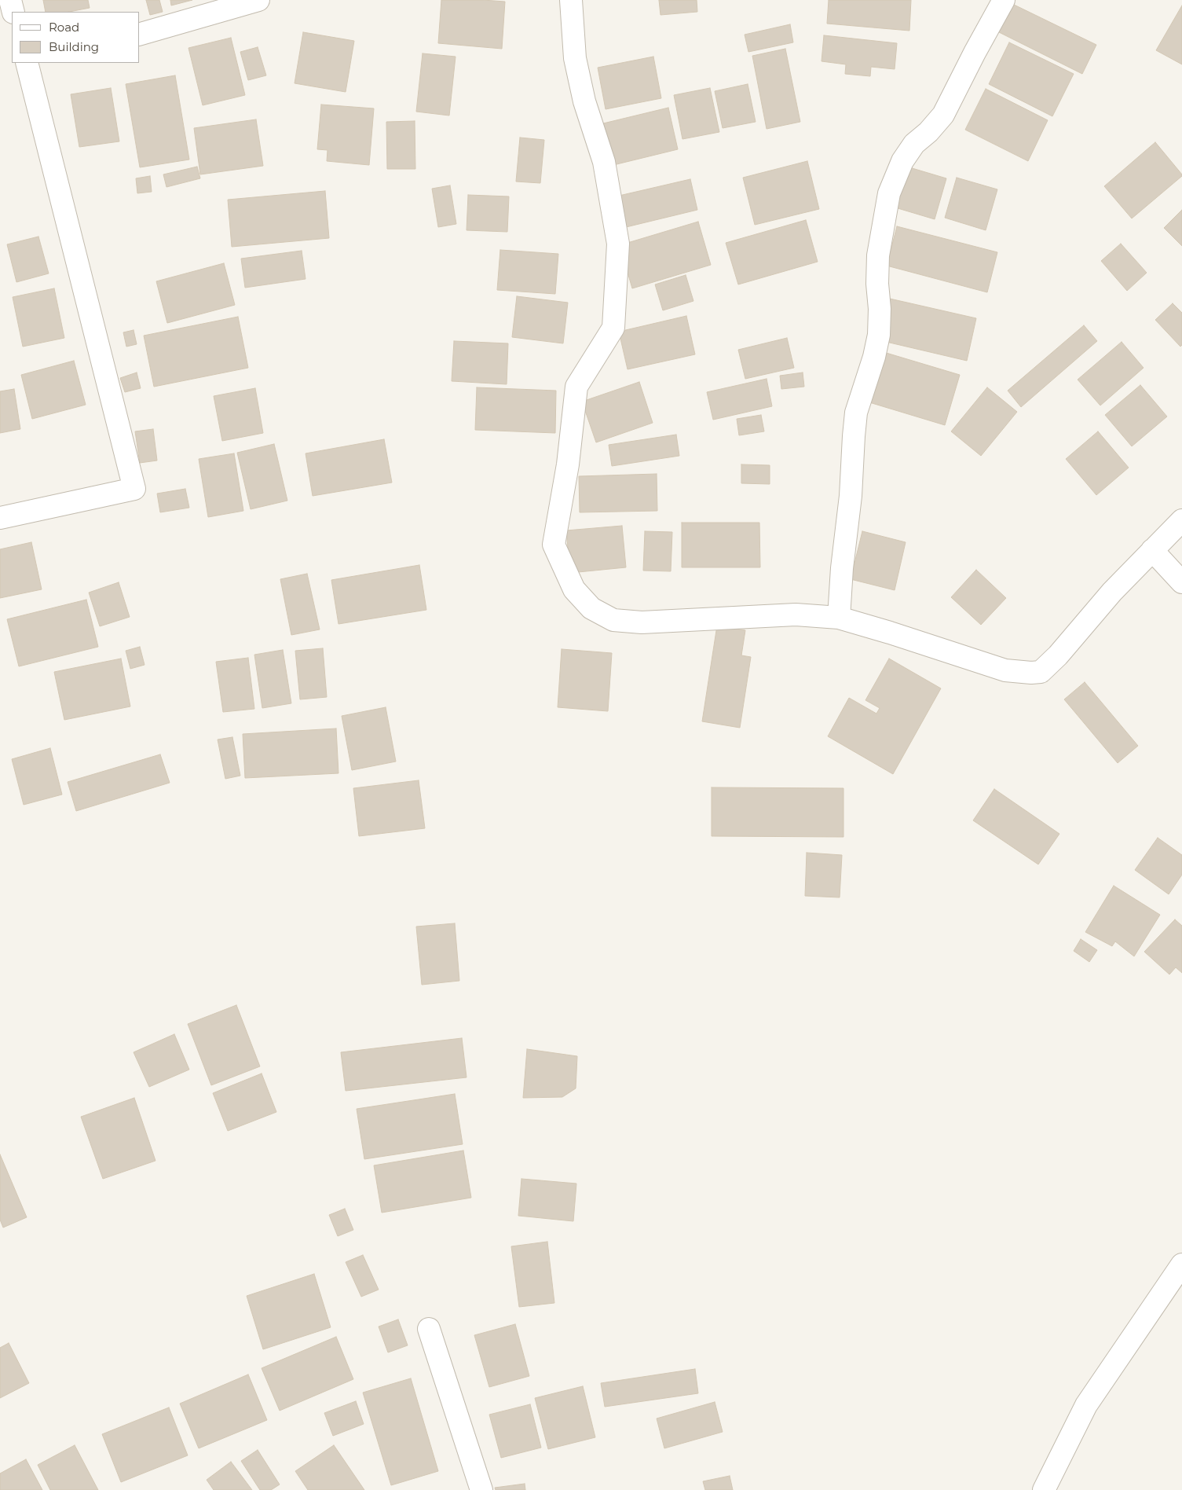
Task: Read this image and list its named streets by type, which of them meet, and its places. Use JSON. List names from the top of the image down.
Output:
{
  "legend": ["Road", "Building"]
}
